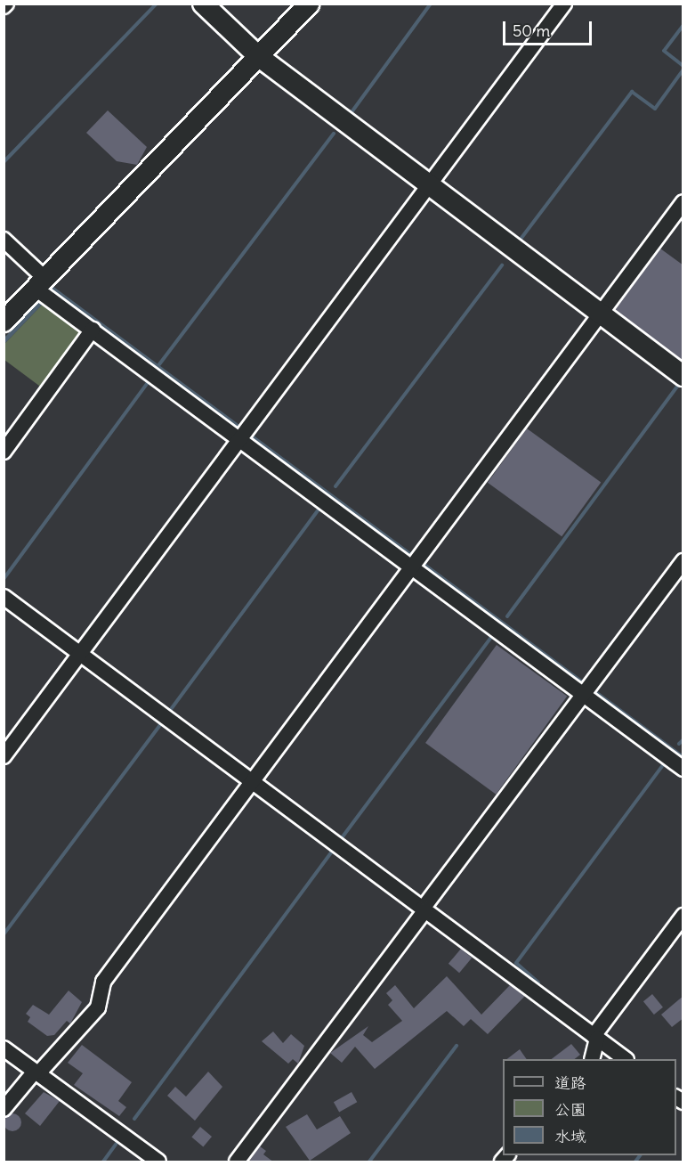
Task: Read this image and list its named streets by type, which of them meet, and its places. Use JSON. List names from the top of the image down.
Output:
{
  "legend": ["道路", "公園", "水域"],
  "scale_bar": "50 m"
}
